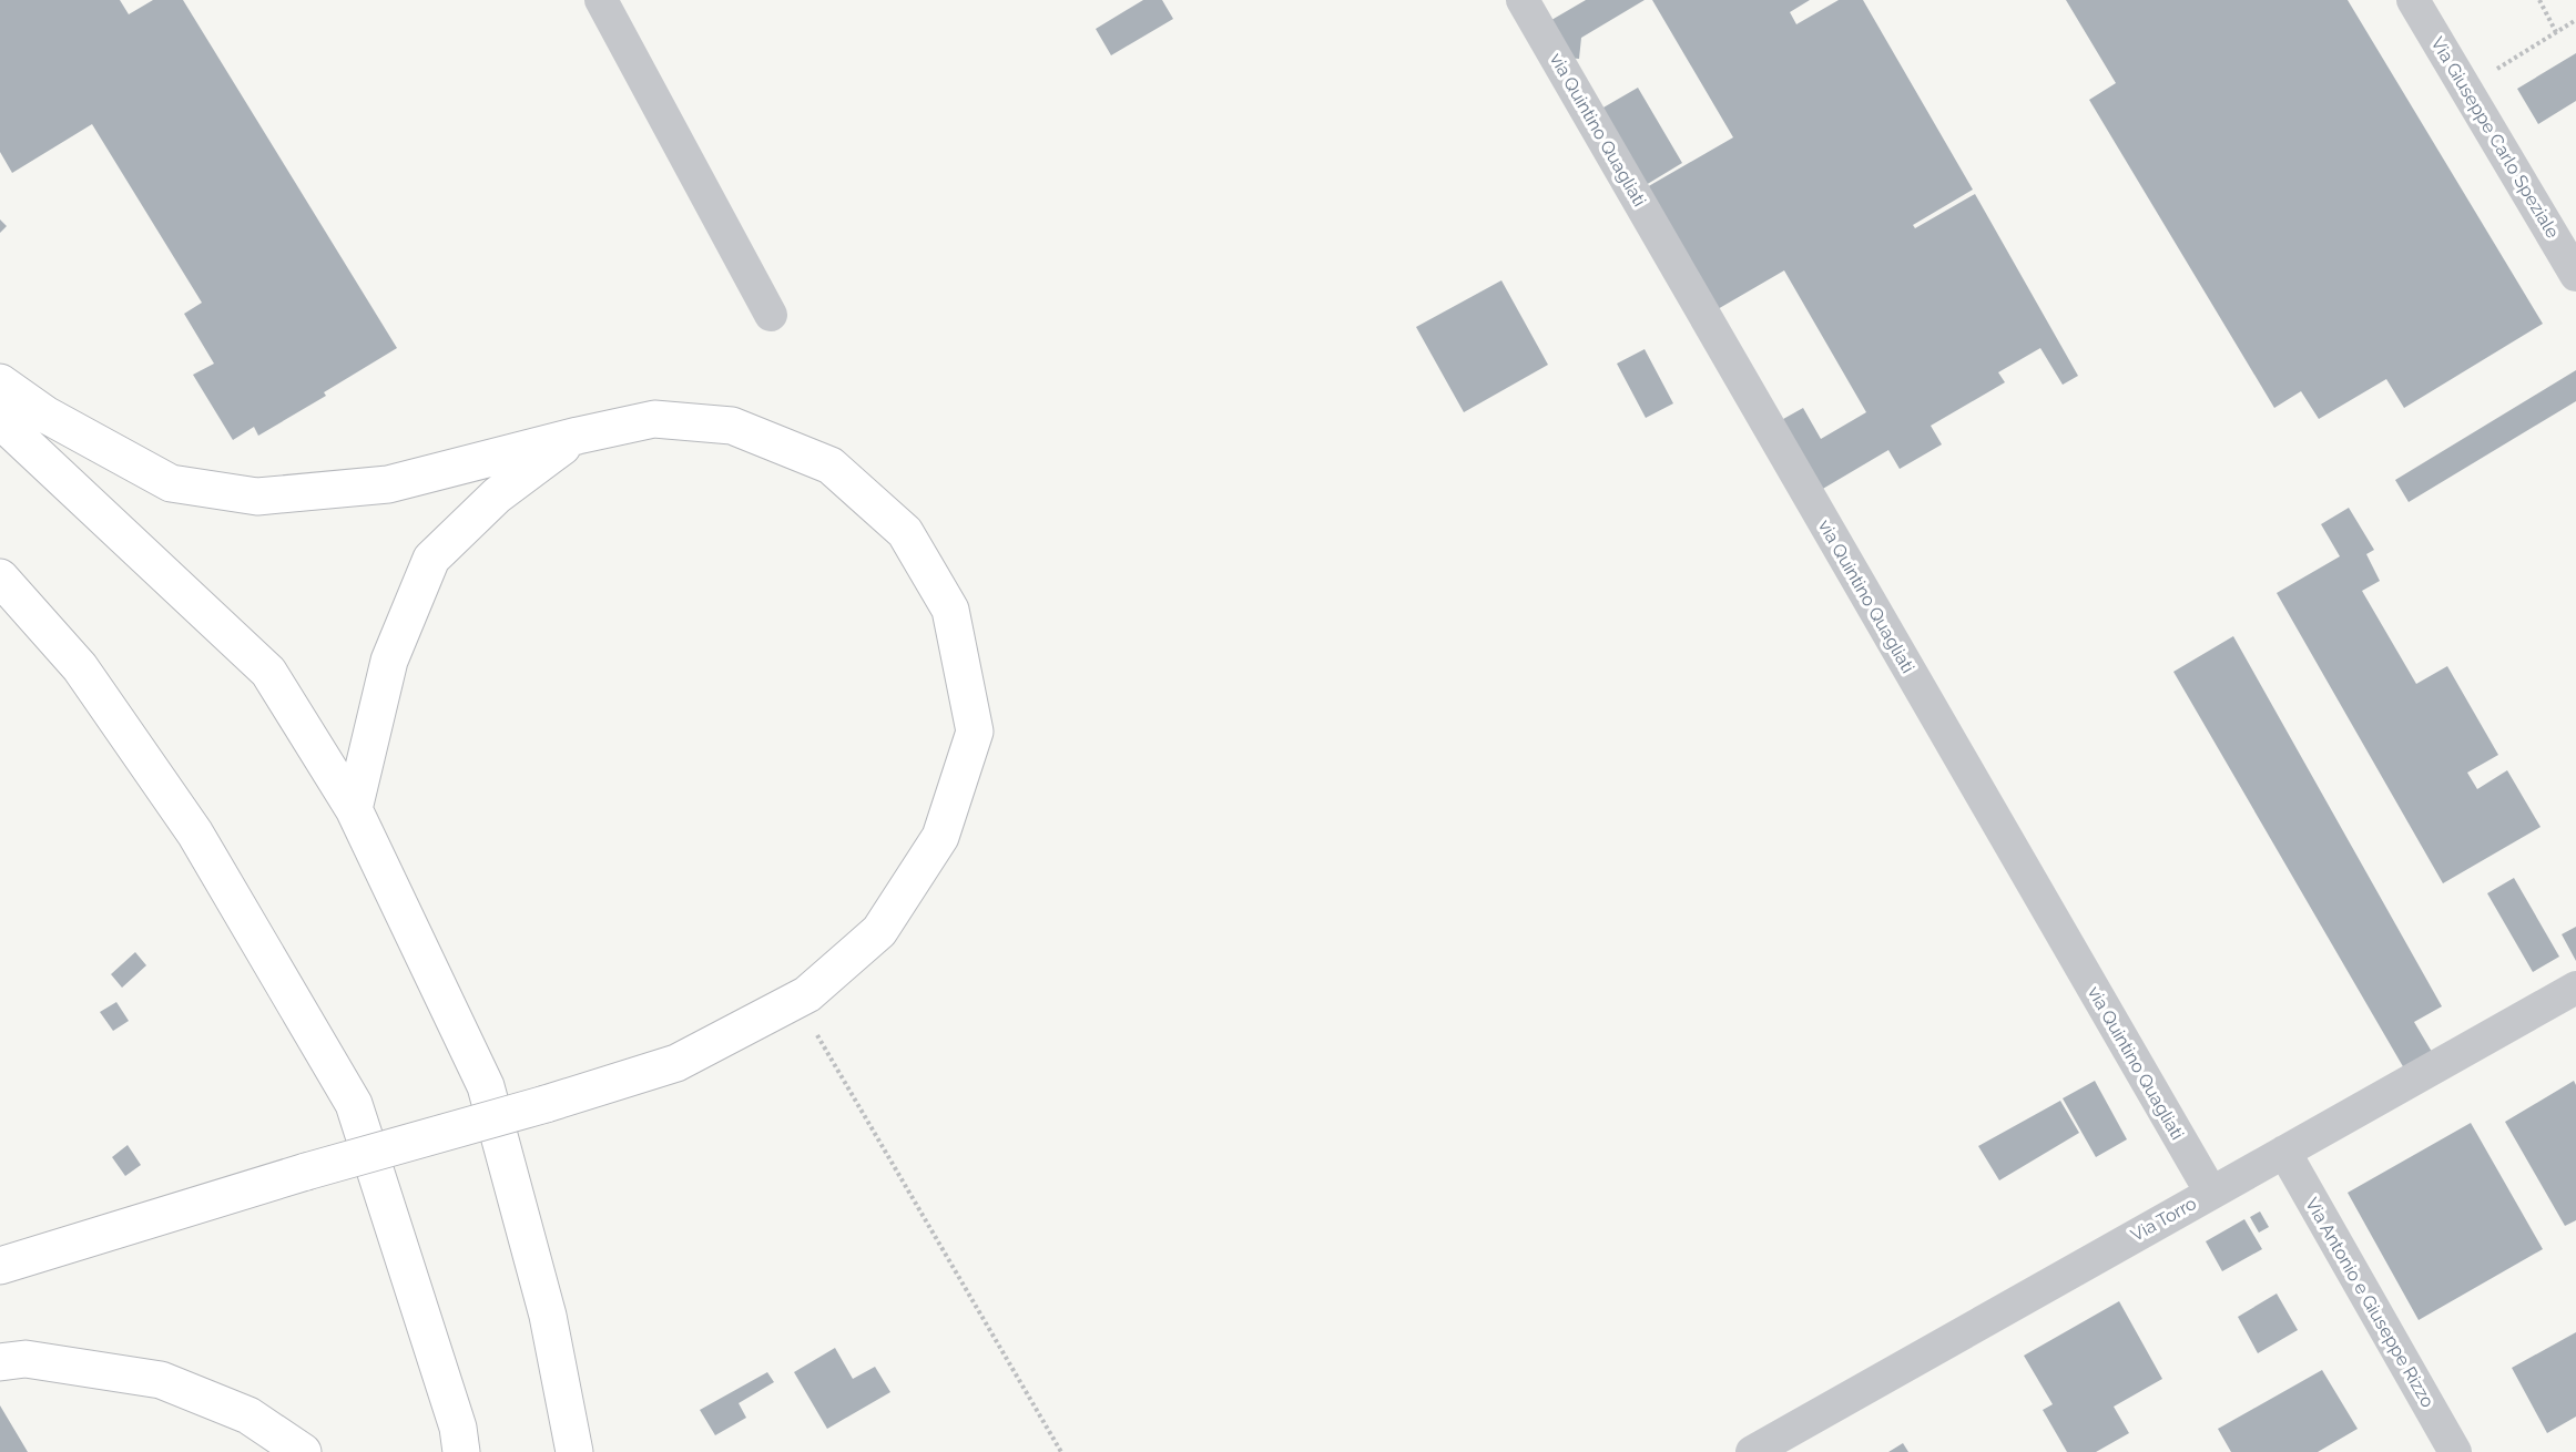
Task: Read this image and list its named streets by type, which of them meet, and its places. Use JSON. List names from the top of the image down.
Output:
{
  "streets": {
    "street": [
      "via Quintino Quagliati",
      "Via Giuseppe Carlo Speziale",
      "Via Torro",
      "Via Antonio e Giuseppe Rizzo"
    ]
  },
  "crossings": [
    ["via Quintino Quagliati", "Via Torro"],
    ["Via Torro", "Via Antonio e Giuseppe Rizzo"]
  ]
}
